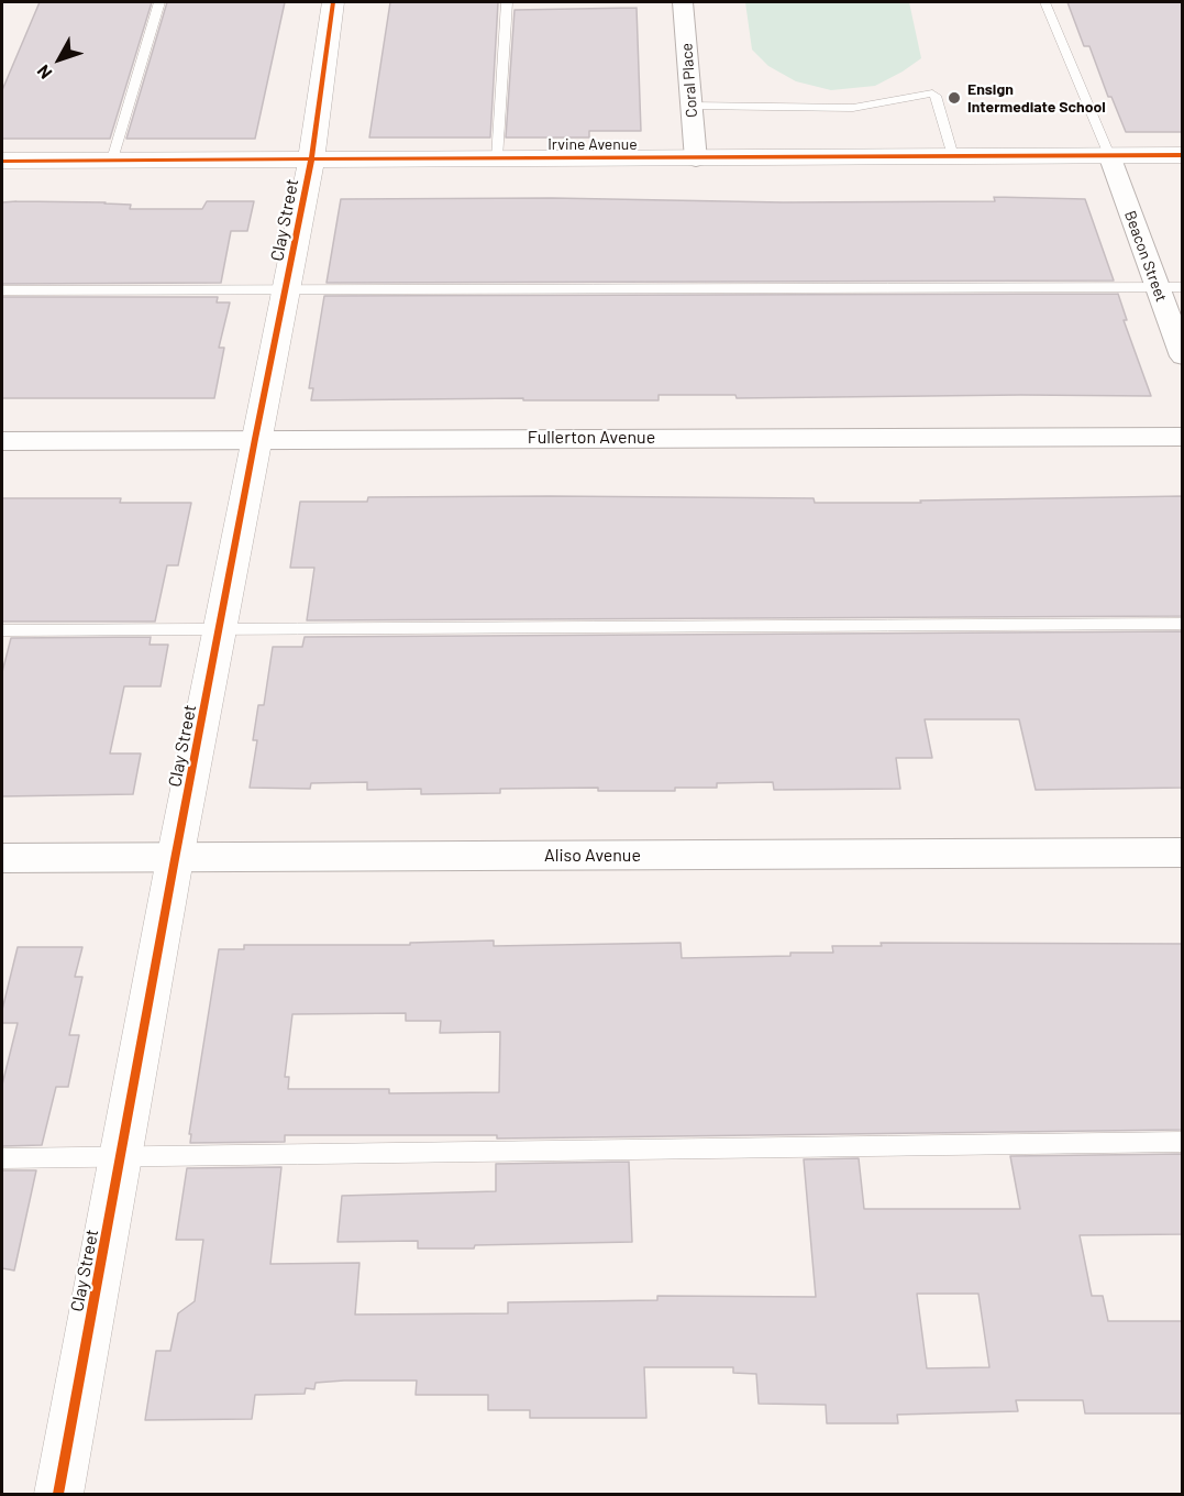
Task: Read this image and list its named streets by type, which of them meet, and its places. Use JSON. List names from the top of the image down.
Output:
{
  "streets": {
    "street": [
      "Coral Place",
      "Irvine Avenue",
      "Clay Street",
      "Beacon Street",
      "Fullerton Avenue",
      "Aliso Avenue"
    ]
  },
  "crossings": [
    ["Coral Place", "Irvine Avenue"],
    ["Irvine Avenue", "Clay Street"],
    ["Irvine Avenue", "Beacon Street"],
    ["Clay Street", "Fullerton Avenue"],
    ["Clay Street", "Aliso Avenue"]
  ],
  "places": ["Ensign Intermediate School"],
  "north": "bottom left"
}
